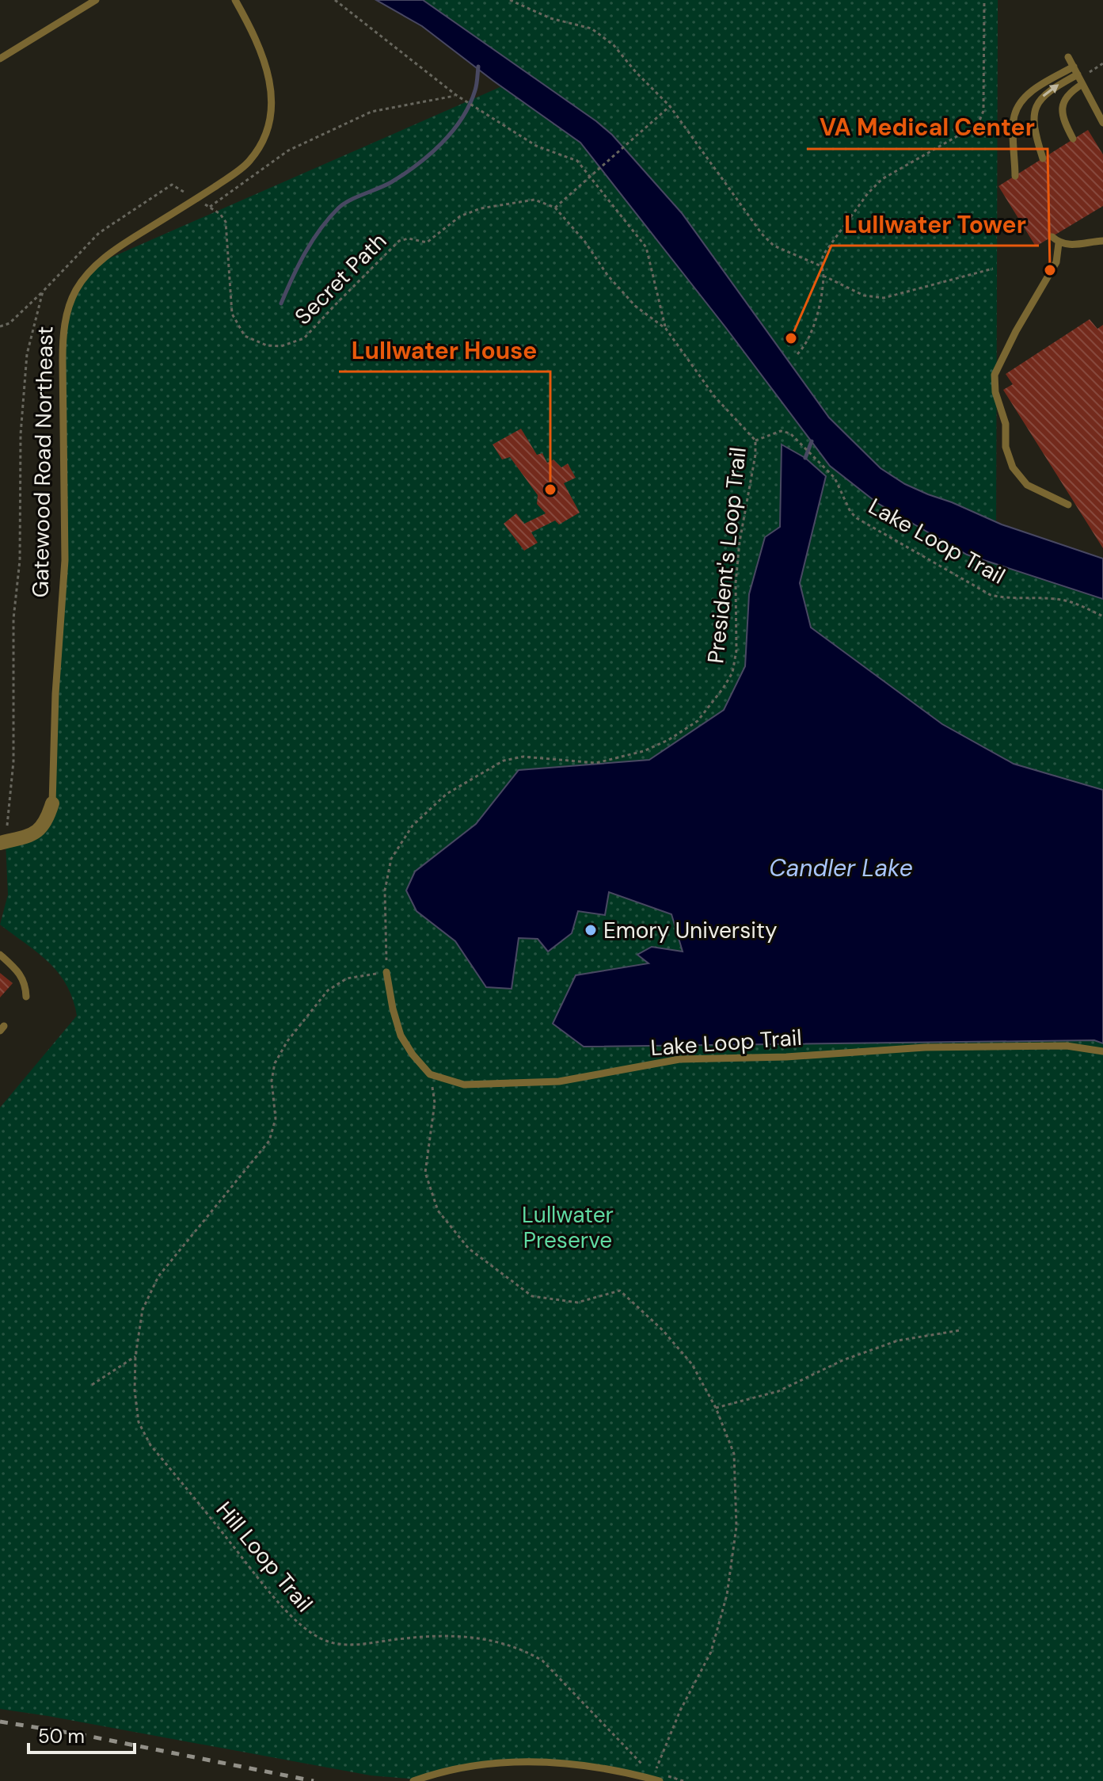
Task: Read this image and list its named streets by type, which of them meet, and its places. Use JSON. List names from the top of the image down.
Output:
{
  "streets": {
    "street": ["Gatewood Road Northeast"],
    "lane": ["Lake Loop Trail"],
    "path": ["Secret Path", "President's Loop Trail", "Hill Loop Trail"]
  },
  "crossings": [
    ["Secret Path", "Gatewood Road Northeast"],
    ["Secret Path", "President's Loop Trail"],
    ["Lake Loop Trail", "President's Loop Trail"]
  ],
  "water": ["Candler Lake"],
  "parks": ["Lullwater Preserve"],
  "places": [
    "VA Medical Center",
    "Lullwater Tower",
    "Lullwater House",
    "Emory University"
  ],
  "scale_bar": "50 m"
}
